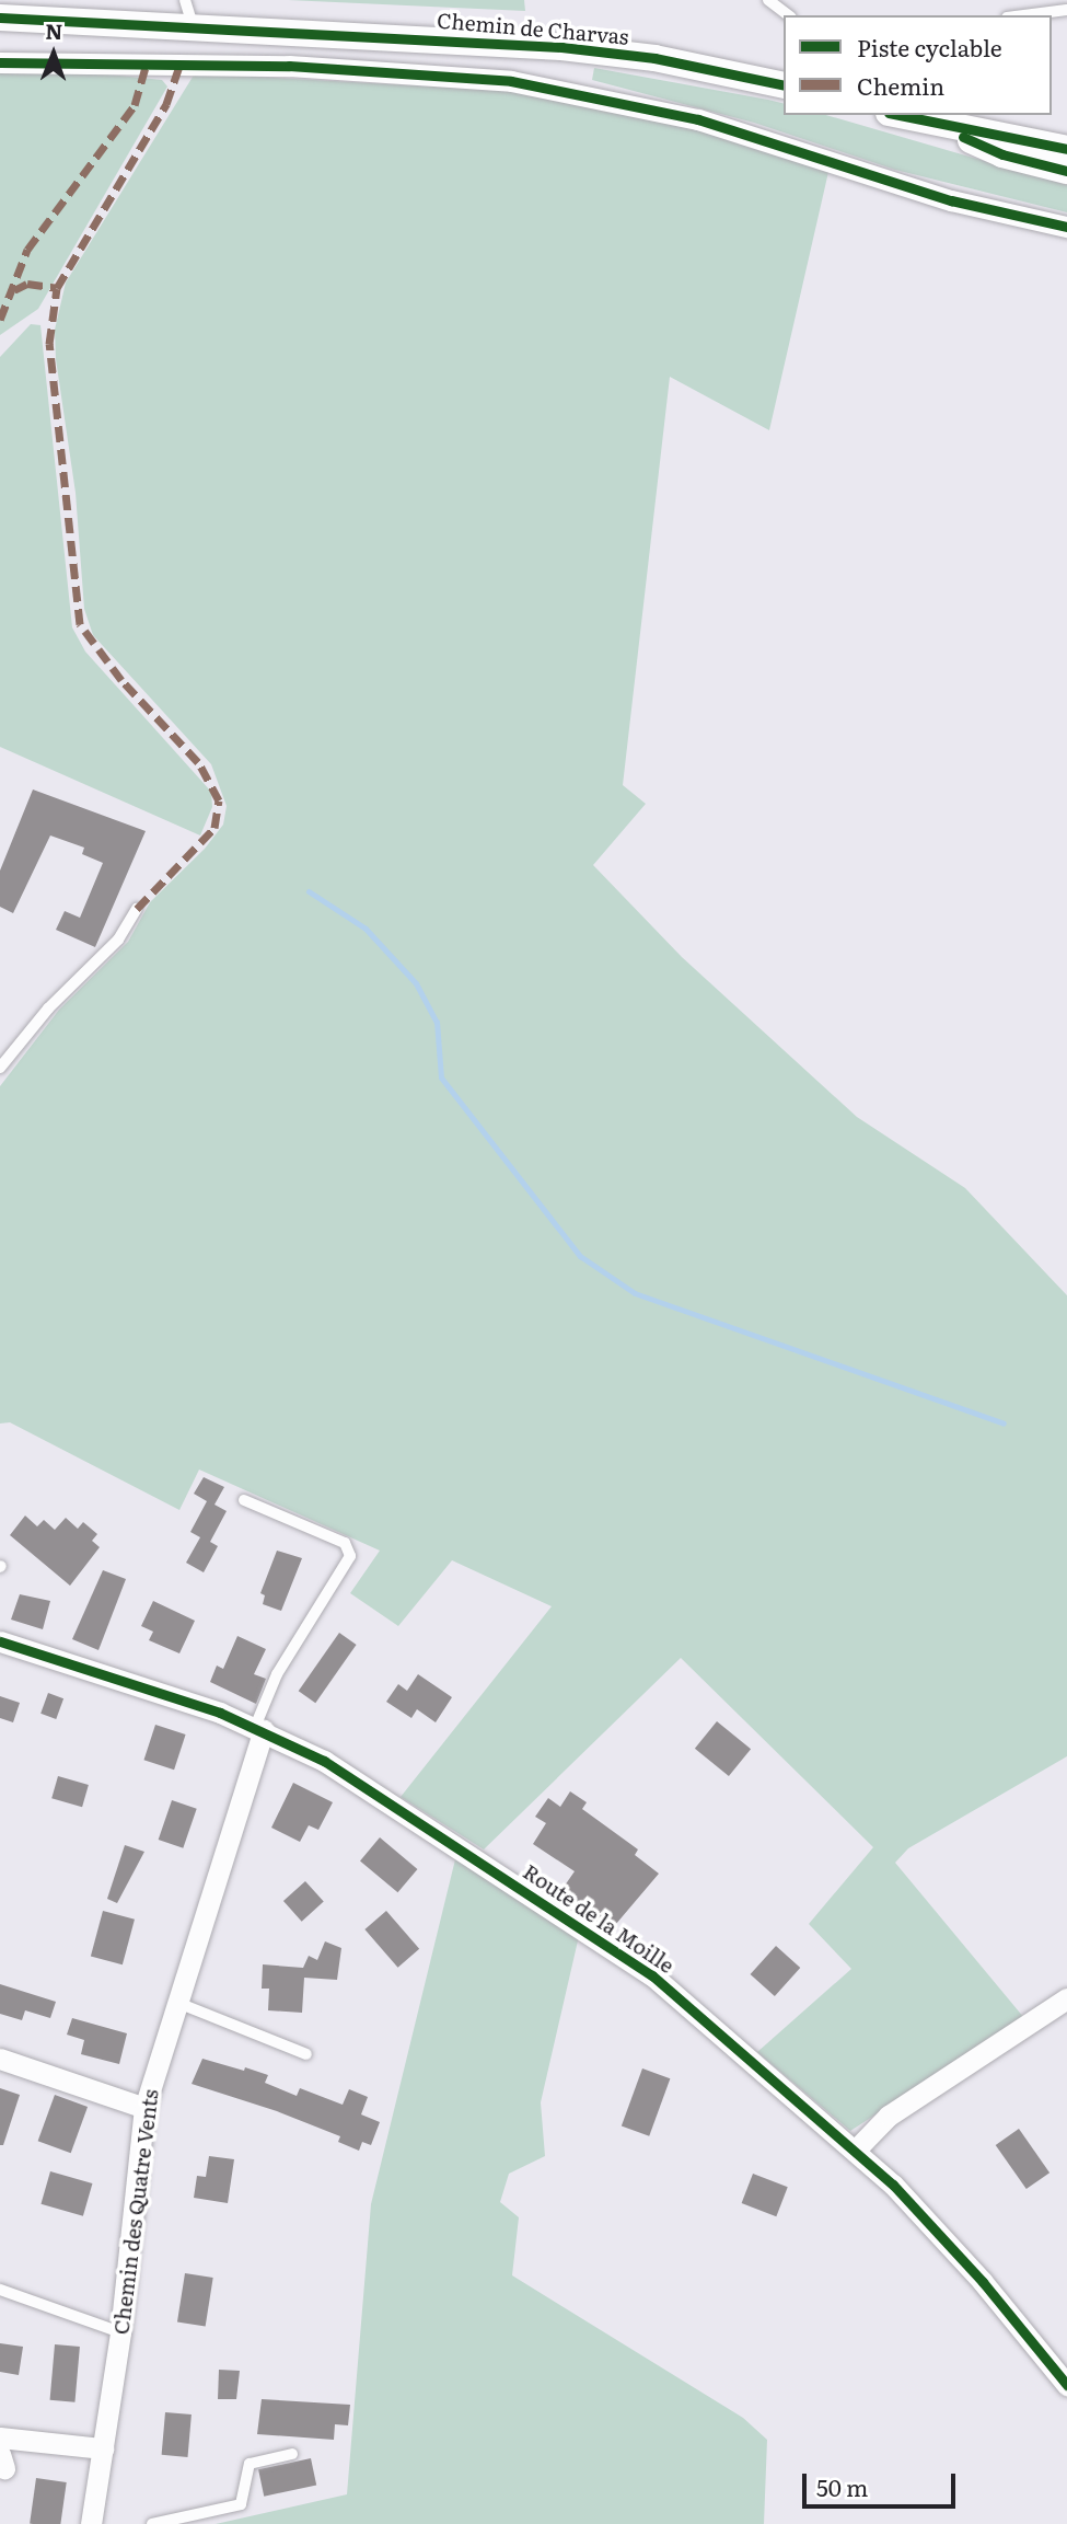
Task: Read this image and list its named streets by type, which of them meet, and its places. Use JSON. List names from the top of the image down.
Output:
{
  "streets": {
    "street": ["Chemin de Charvas", "Route de la Moille", "Chemin des Quatre Vents"]
  },
  "crossings": [
    ["Route de la Moille", "Chemin des Quatre Vents"]
  ],
  "legend": ["Piste cyclable", "Chemin"],
  "scale_bar": "50 m",
  "north": "top"
}
